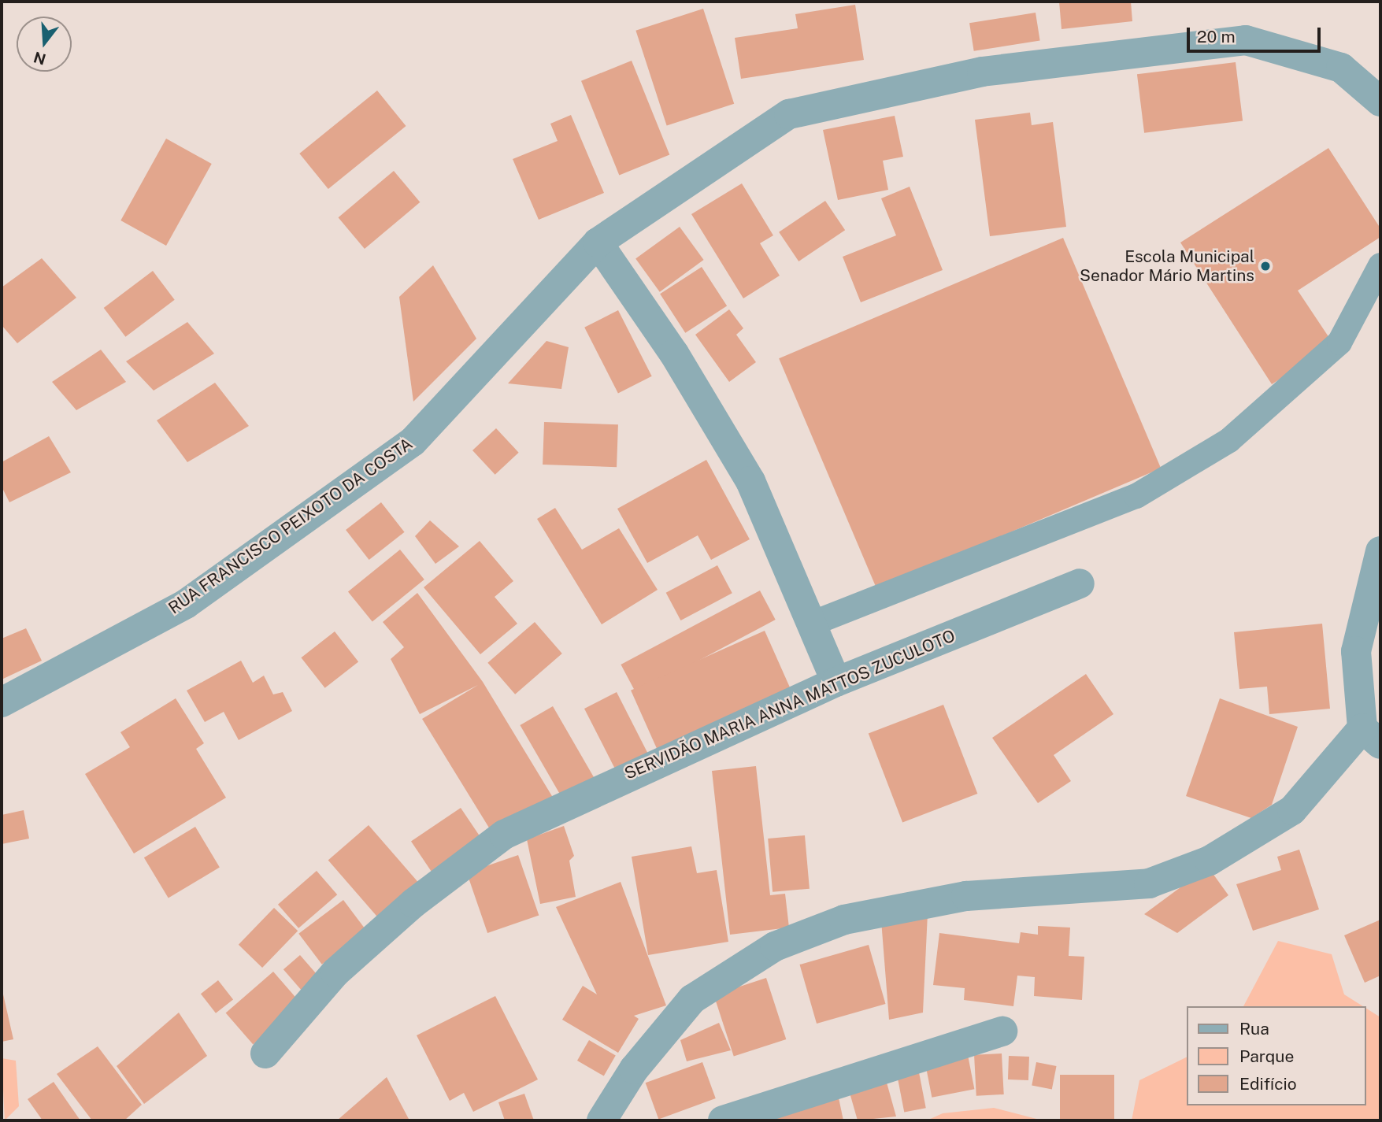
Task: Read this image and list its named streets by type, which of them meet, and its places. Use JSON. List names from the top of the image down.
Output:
{
  "streets": {
    "street": ["RUA FRANCISCO PEIXOTO DA COSTA", "SERVIDÃO MARIA ANNA MATTOS ZUCULOTO"]
  },
  "places": ["Escola Municipal Senador Mário Martins"],
  "legend": ["Rua", "Parque", "Edifício"],
  "scale_bar": "20 m",
  "north": "bottom"
}
